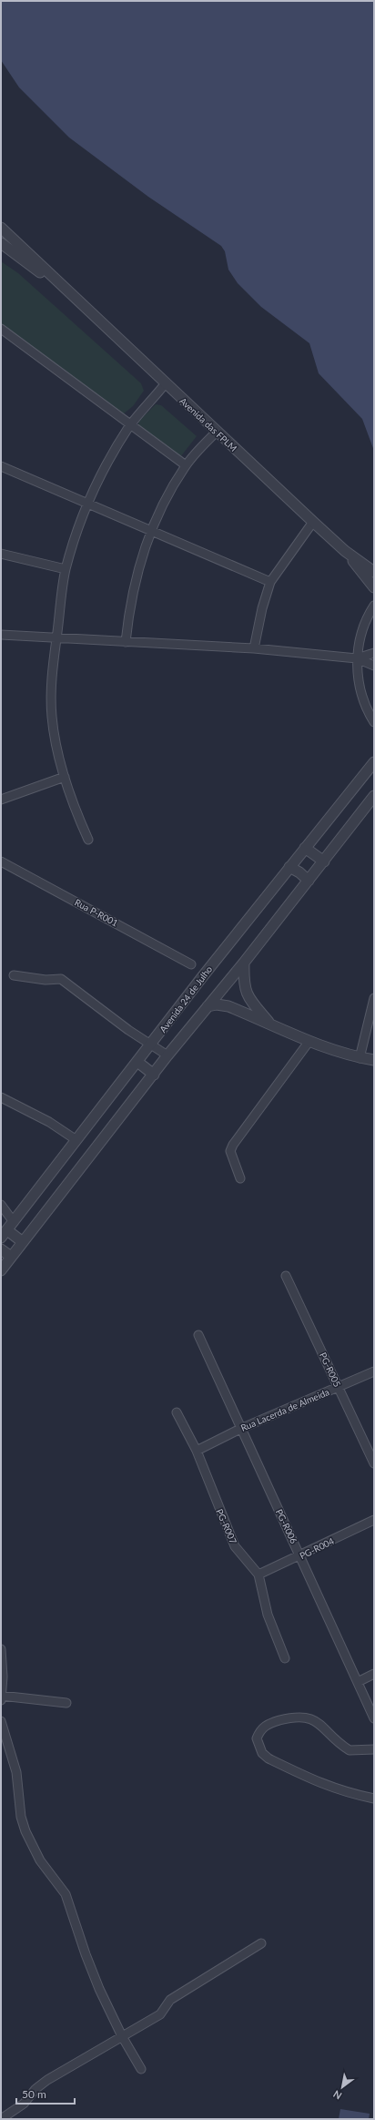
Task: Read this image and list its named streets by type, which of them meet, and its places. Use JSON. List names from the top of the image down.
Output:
{
  "streets": {
    "street": [
      "Avenida das FPLM",
      "Rua P-R001",
      "Avenida 24 de Julho",
      "PG-R005",
      "Rua Lacerda de Almeida",
      "PG-R007",
      "PG-R006",
      "PG-R004"
    ]
  },
  "crossings": [
    ["PG-R005", "Rua Lacerda de Almeida"],
    ["Rua Lacerda de Almeida", "PG-R007"],
    ["Rua Lacerda de Almeida", "PG-R006"],
    ["PG-R007", "PG-R004"],
    ["PG-R006", "PG-R004"]
  ],
  "scale_bar": "50 m",
  "north": "bottom left"
}
